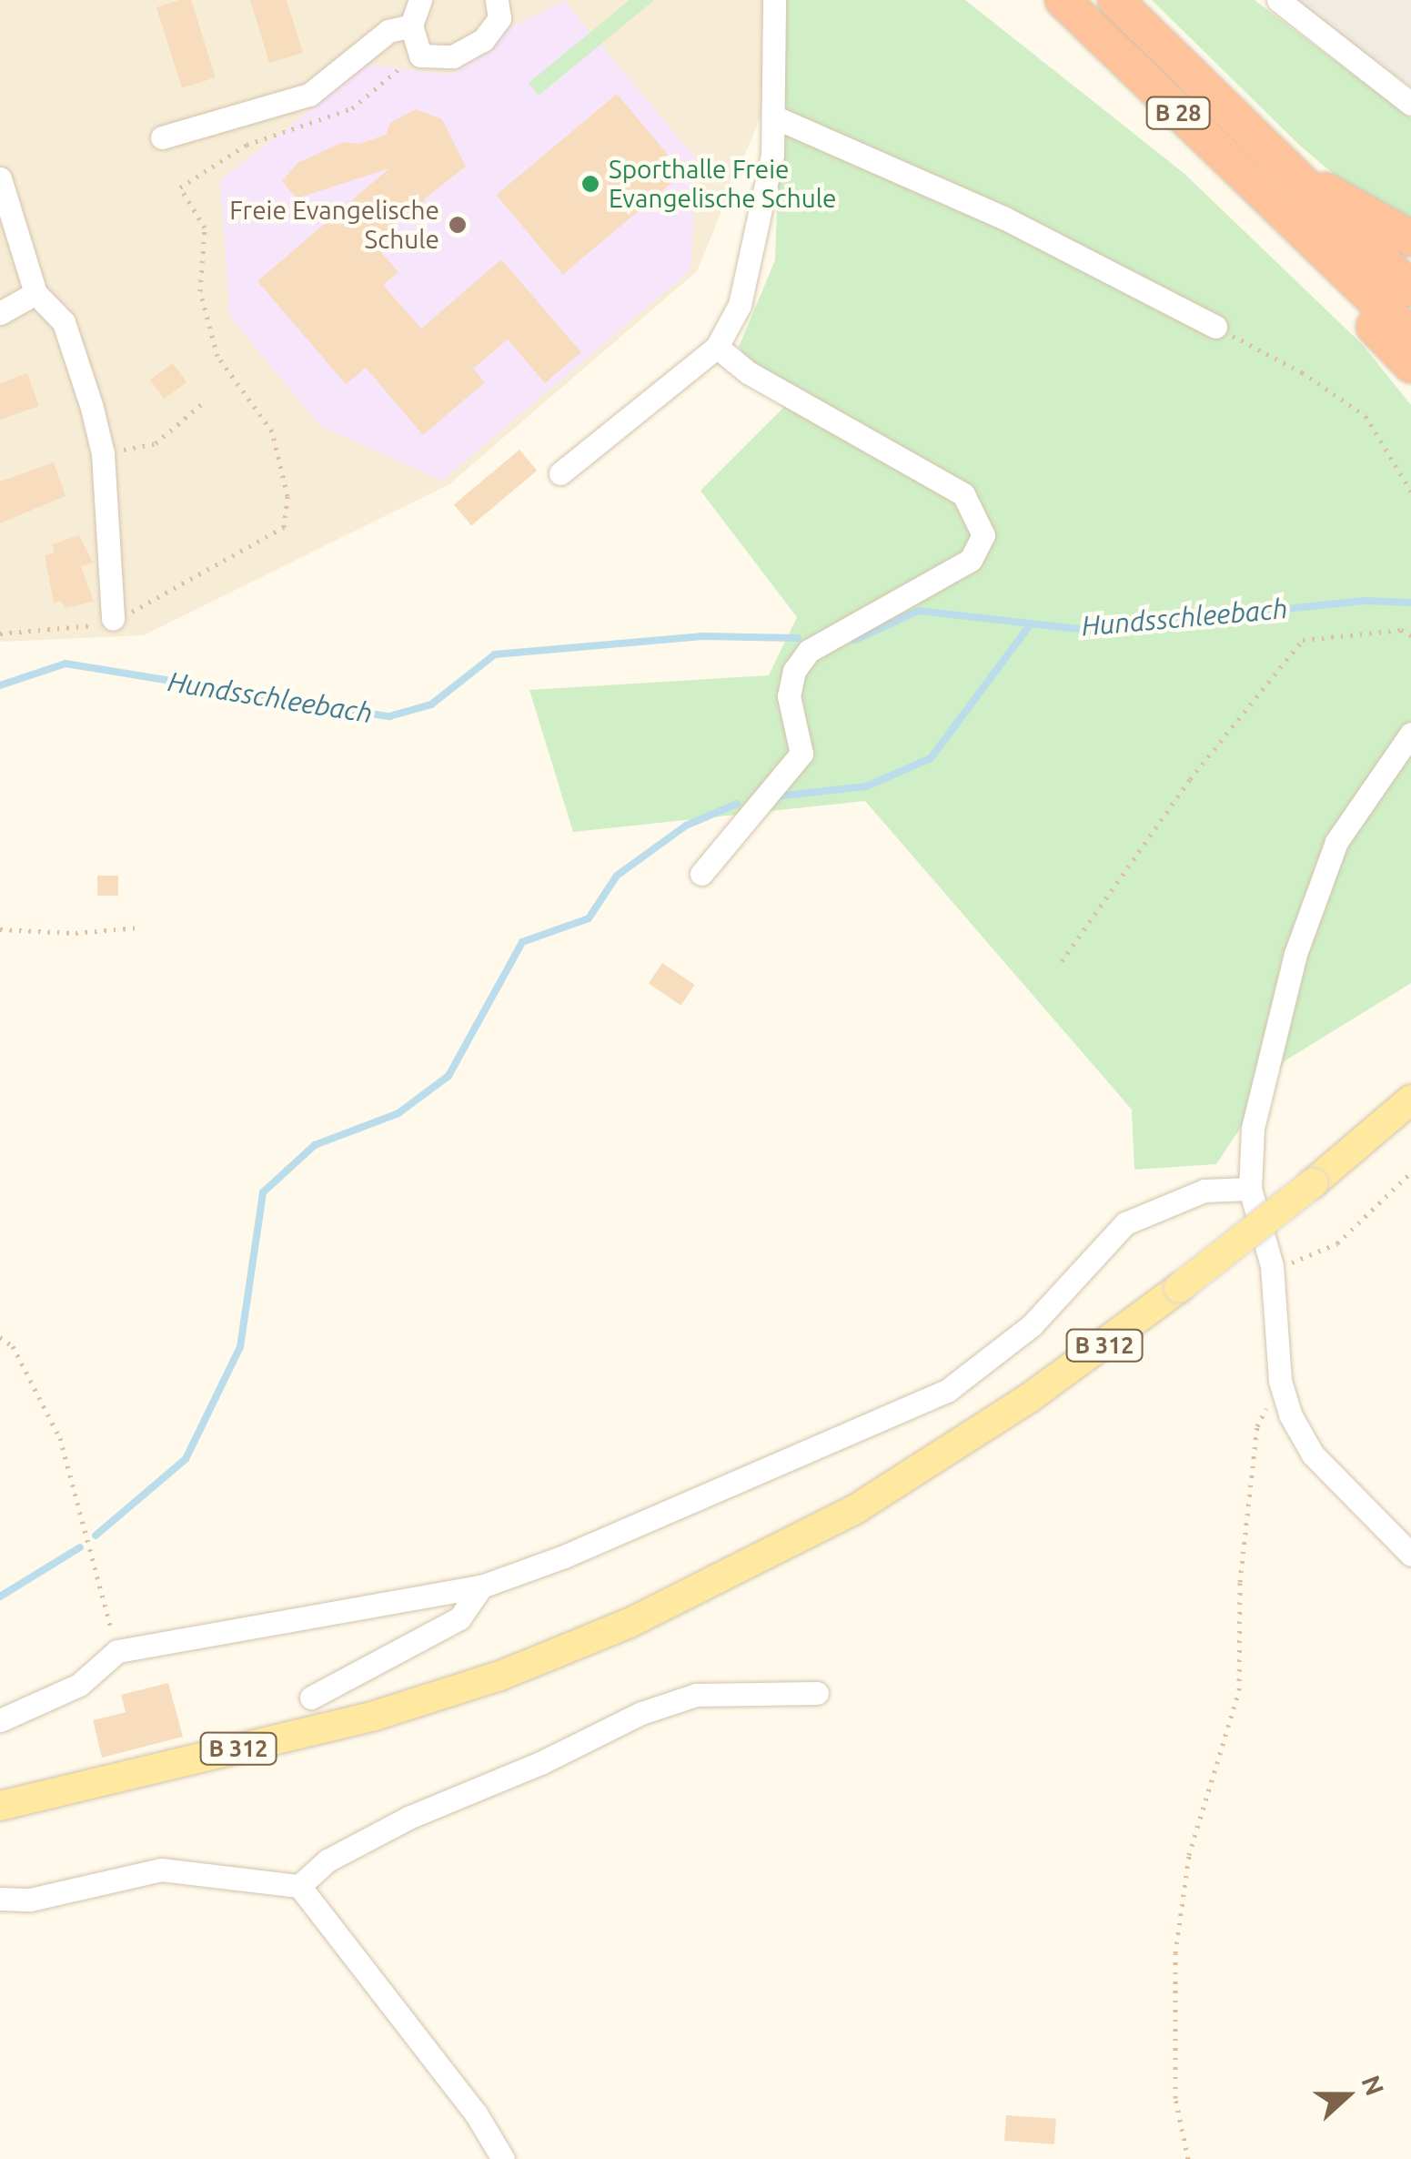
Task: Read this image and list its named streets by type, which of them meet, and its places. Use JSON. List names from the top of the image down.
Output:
{
  "streets": {
    "highway": ["B 28"],
    "main road": ["B 312"]
  },
  "water": ["Hundsschleebach"],
  "places": ["Sporthalle Freie Evangelische Schule", "Freie Evangelische Schule"],
  "north": "right"
}
